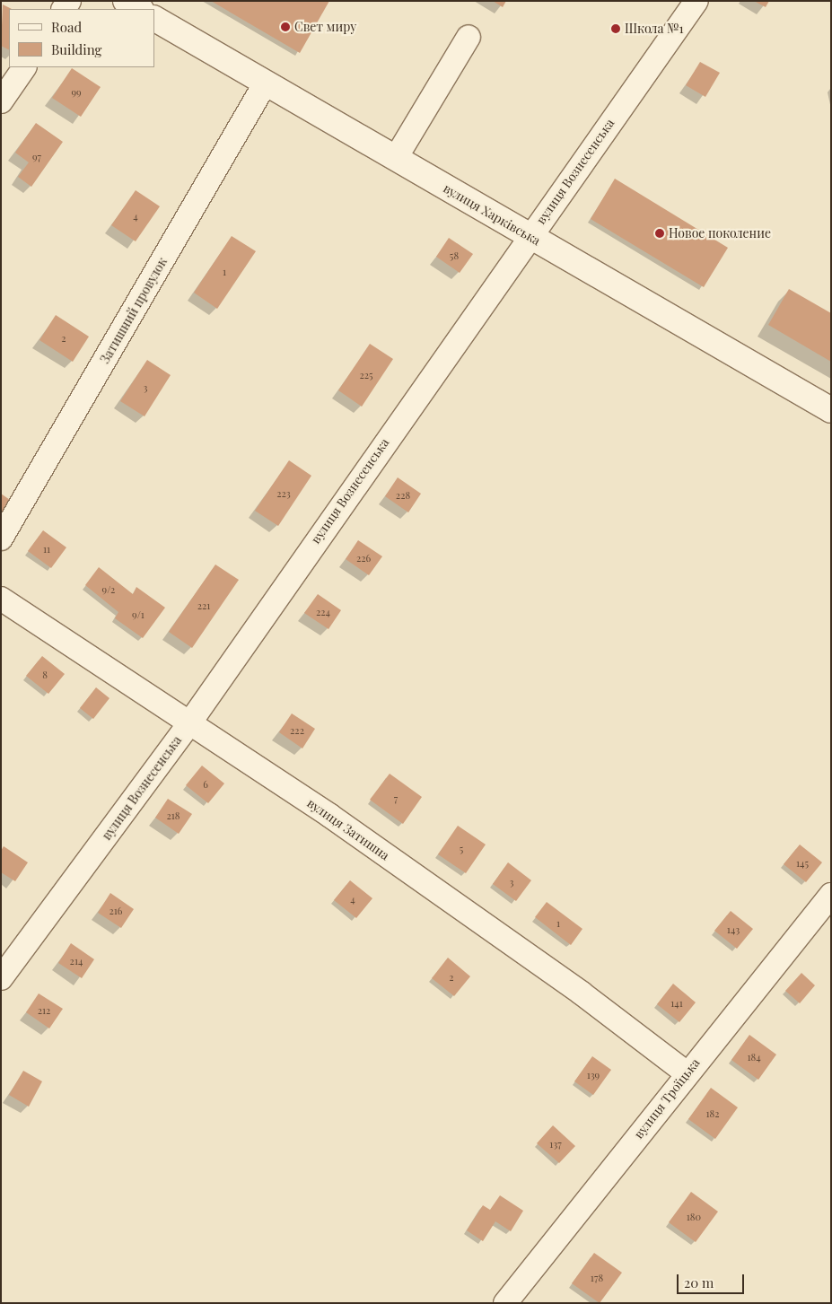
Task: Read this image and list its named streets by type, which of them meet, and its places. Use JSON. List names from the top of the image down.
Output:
{
  "streets": {
    "street": [
      "вулиця Вознесенська",
      "вулиця Харківська",
      "Затишний провулок",
      "вулиця Затишна",
      "вулиця Троїцька"
    ]
  },
  "crossings": [
    ["вулиця Вознесенська", "вулиця Харківська"],
    ["вулиця Вознесенська", "вулиця Затишна"],
    ["вулиця Харківська", "Затишний провулок"],
    ["вулиця Затишна", "вулиця Троїцька"]
  ],
  "places": ["Свет миру", "Школа №1", "Новое поколение"],
  "house_numbers": [
    "99",
    "97",
    "4",
    "58",
    "1",
    "2",
    "225",
    "3",
    "223",
    "228",
    "11",
    "226",
    "9/2",
    "221",
    "224",
    "9/1",
    "8",
    "222",
    "6",
    "7",
    "218",
    "5",
    "145",
    "3",
    "4",
    "216",
    "1",
    "143",
    "214",
    "2",
    "141",
    "212",
    "184",
    "139",
    "182",
    "137",
    "180",
    "178"
  ],
  "legend": ["Road", "Building"],
  "scale_bar": "20 m"
}
